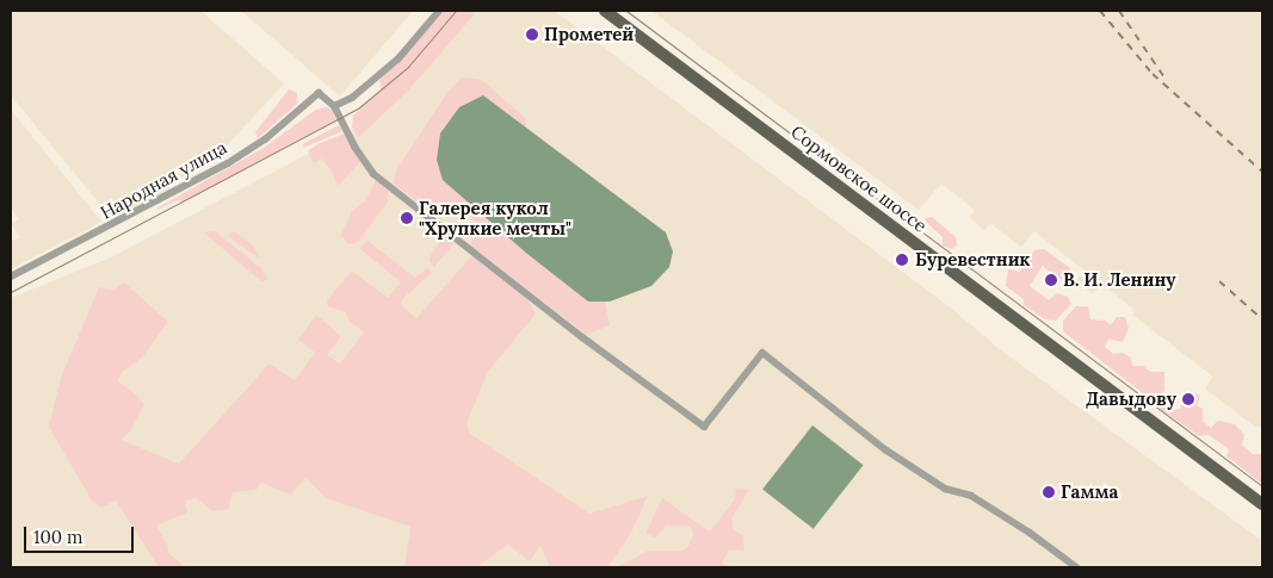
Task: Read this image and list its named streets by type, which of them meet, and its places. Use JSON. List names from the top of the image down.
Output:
{
  "streets": {
    "main road": ["Сормовское шоссе"],
    "street": ["Народная улица"]
  },
  "places": [
    "Прометей",
    "Галерея кукол \"Хрупкие мечты\"",
    "Буревестник",
    "В. И. Ленину",
    "Давыдову",
    "Гамма"
  ],
  "scale_bar": "100 m"
}
